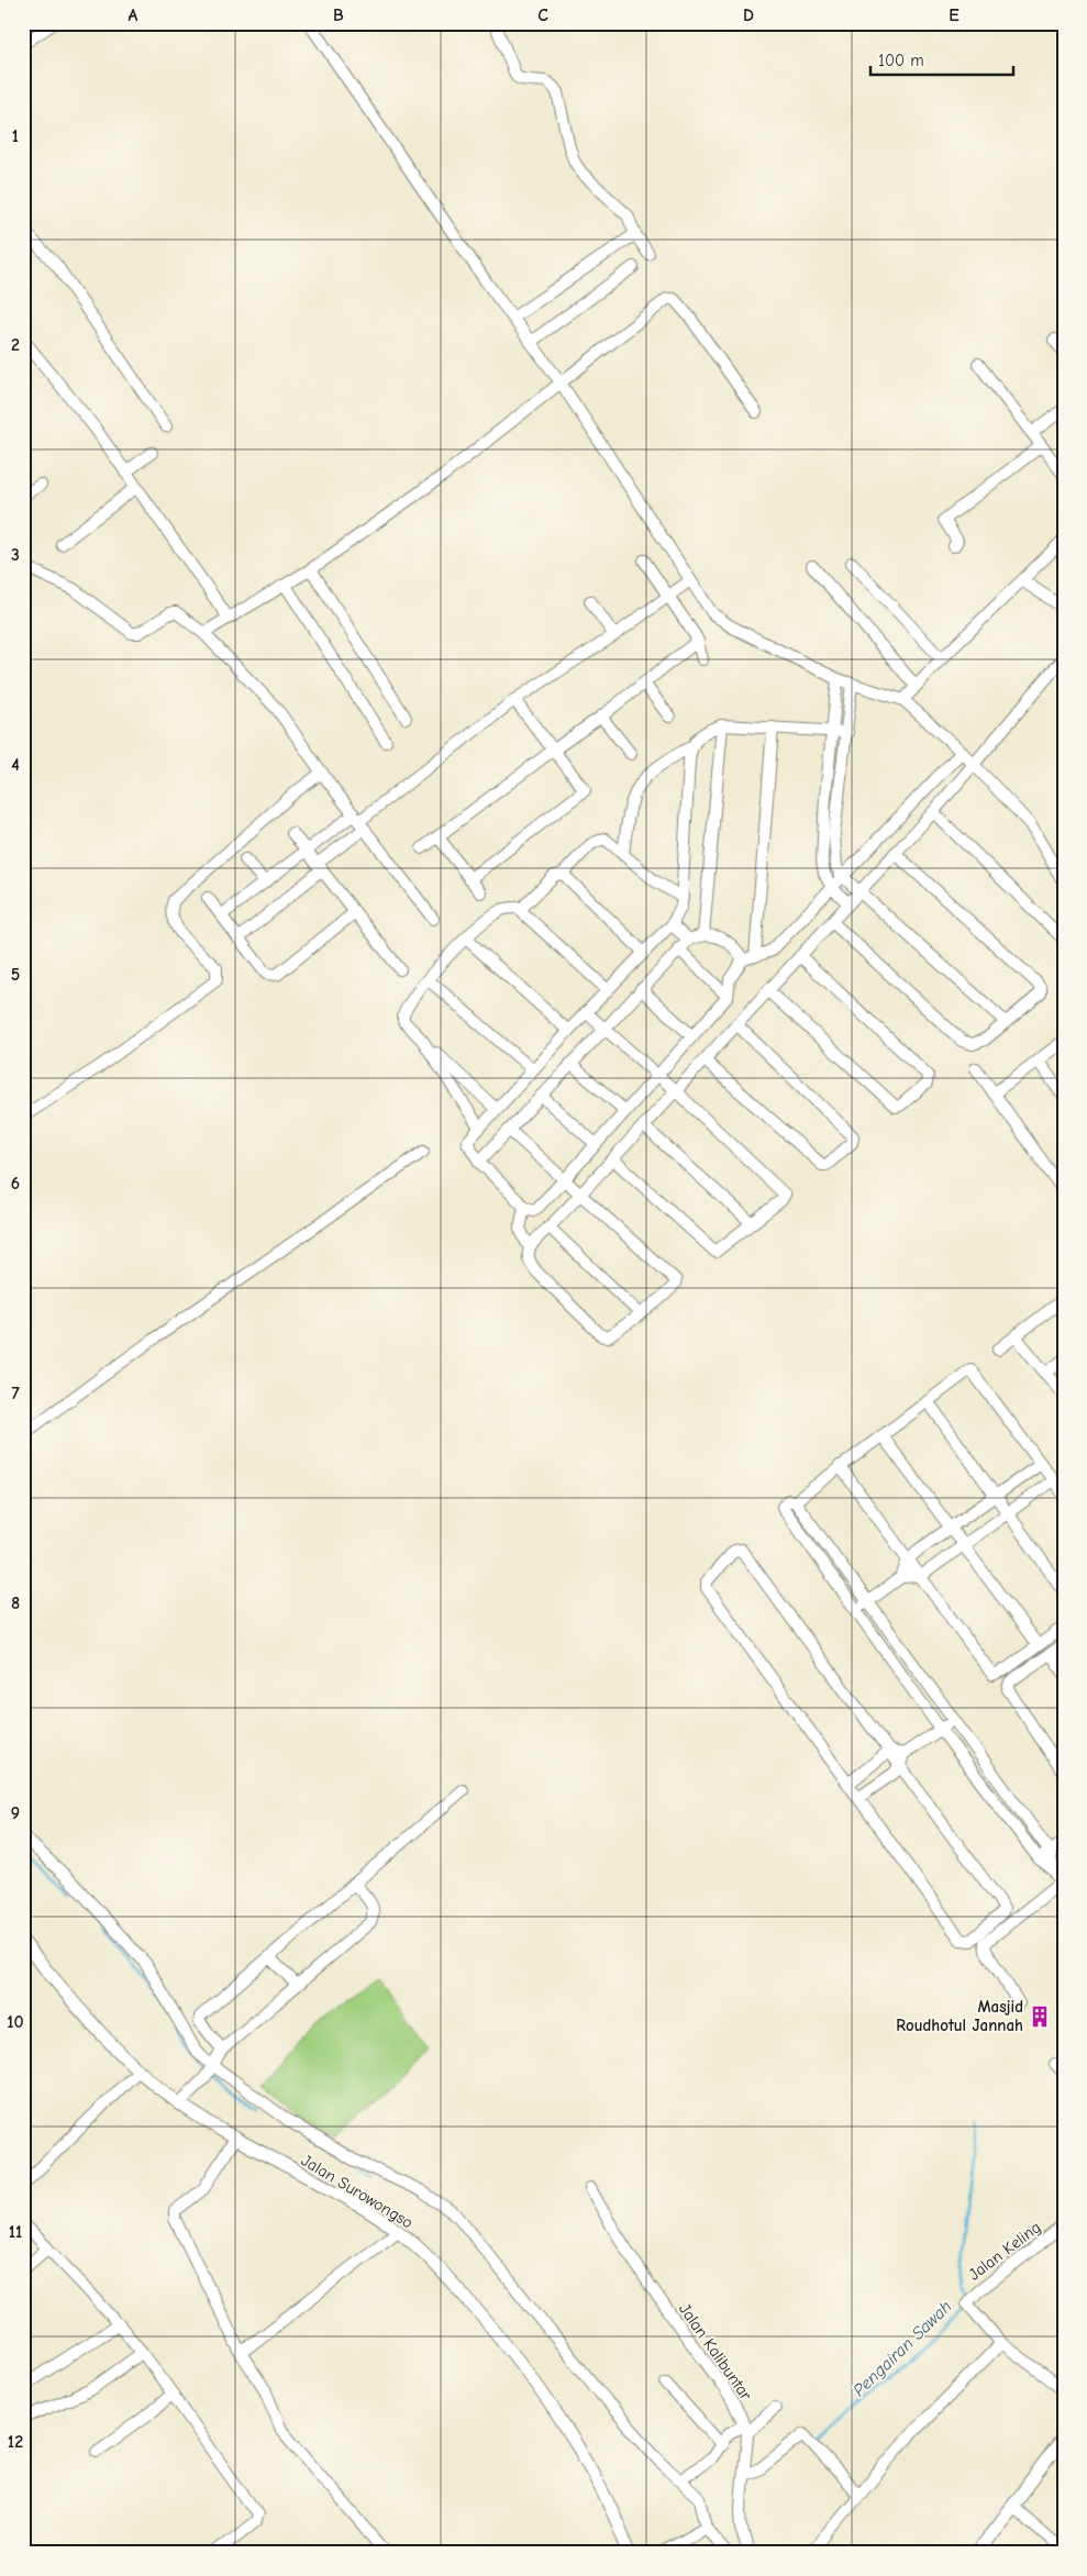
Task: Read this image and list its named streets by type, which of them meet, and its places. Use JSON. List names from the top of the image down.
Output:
{
  "streets": {
    "street": ["Jalan Surowongso", "Jalan Keling", "Jalan Kalibuntar"]
  },
  "water": ["Pengairan Sawah"],
  "places": {
    "building": ["Masjid Roudhotul Jannah"]
  },
  "scale_bar": "100 m",
  "grid": {
    "columns": [
      "A",
      "B",
      "C",
      "D",
      "E"
    ],
    "rows": [
      "1",
      "2",
      "3",
      "4",
      "5",
      "6",
      "7",
      "8",
      "9",
      "10",
      "11",
      "12"
    ]
  }
}
